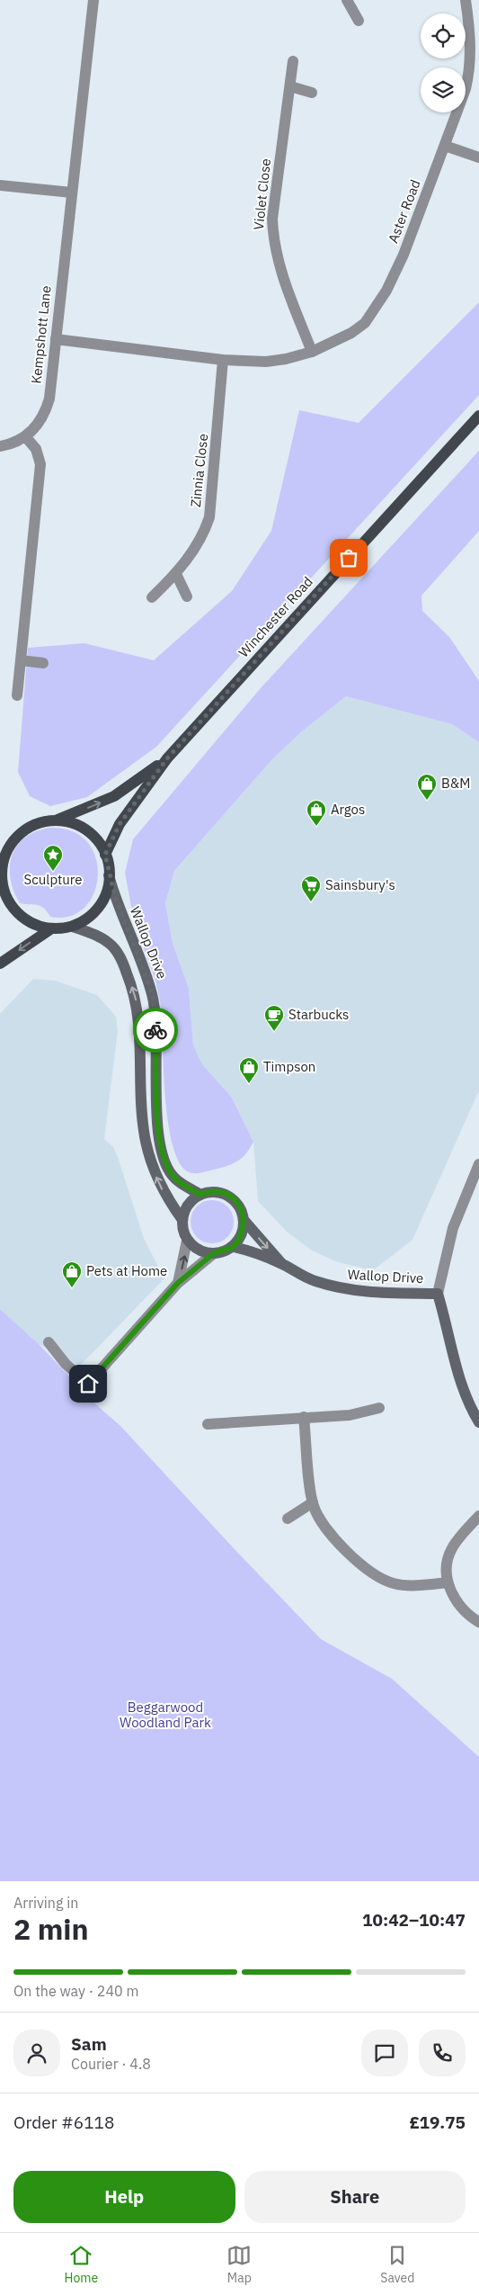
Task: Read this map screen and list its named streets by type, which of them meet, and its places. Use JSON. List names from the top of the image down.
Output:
{
  "streets": {
    "main road": ["Winchester Road"],
    "street": [
      "Violet Close",
      "Aster Road",
      "Kempshott Lane",
      "Zinnia Close",
      "Wallop Drive"
    ]
  },
  "crossings": [
    ["Violet Close", "Aster Road"],
    ["Aster Road", "Zinnia Close"],
    ["Winchester Road", "Wallop Drive"]
  ],
  "parks": ["Beggarwood Woodland Park"],
  "places": {
    "shop": [
      "B&M",
      "Argos",
      "Timpson",
      "Pets at Home"
    ],
    "place": ["Sculpture"],
    "supermarket": ["Sainsbury's"],
    "cafe": ["Starbucks"]
  },
  "page": {
    "heading": ["2 min", "Arriving in", "10:42–10:47"],
    "panel": [
      "Sam",
      "Courier · 4.8",
      "Order #6118",
      "£19.75"
    ],
    "bar": "On the way · 240 m",
    "buttons": ["Help", "Share"],
    "tabs": ["Home", "Map", "Saved"]
  }
}
